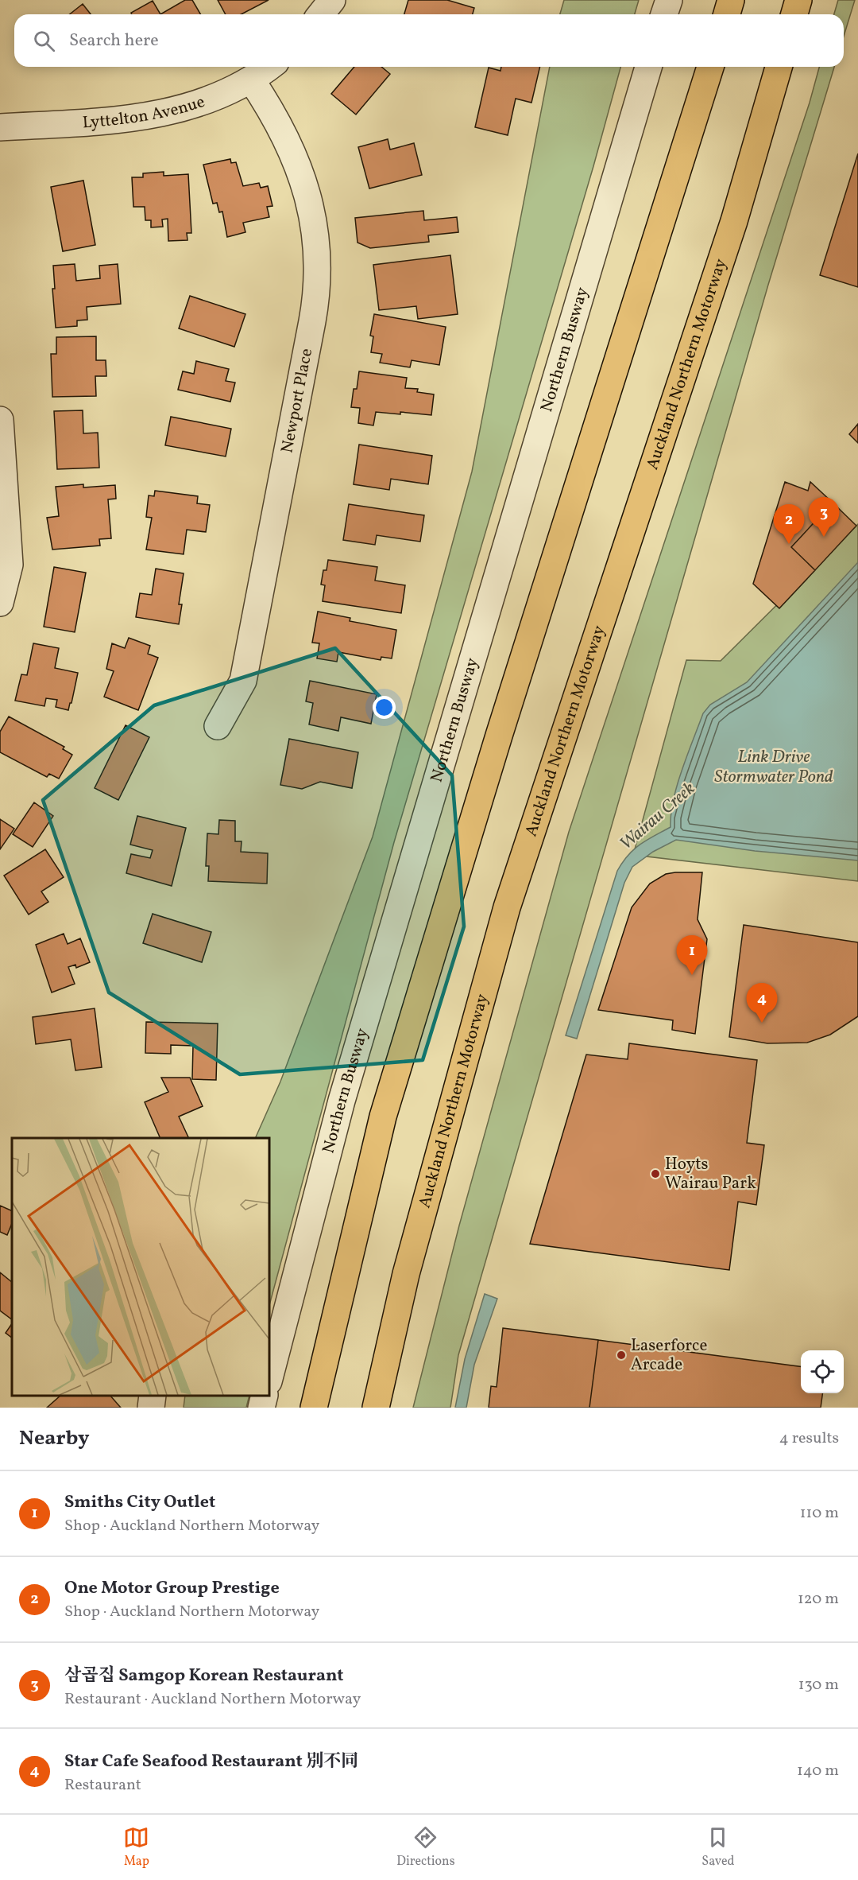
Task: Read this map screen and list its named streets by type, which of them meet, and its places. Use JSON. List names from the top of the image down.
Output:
{
  "streets": {
    "highway": ["Auckland Northern Motorway"],
    "street": ["Lyttelton Avenue", "Northern Busway", "Newport Place"]
  },
  "crossings": [
    ["Lyttelton Avenue", "Newport Place"]
  ],
  "water": ["Link Drive Stormwater Pond", "Wairau Creek"],
  "places": ["Hoyts Wairau Park", "Laserforce Arcade"],
  "page": {
    "search": "Search here",
    "pins": [
      "3",
      "2",
      "1",
      "4"
    ],
    "heading": ["Nearby", "4 results"],
    "list": [
      {
        "mark": "1",
        "name": "Smiths City Outlet",
        "note": "Shop · Auckland Northern Motorway",
        "value": "110 m"
      },
      {
        "mark": "2",
        "name": "One Motor Group Prestige",
        "note": "Shop · Auckland Northern Motorway",
        "value": "120 m"
      },
      {
        "mark": "3",
        "name": "삼곱집 Samgop Korean Restaurant",
        "note": "Restaurant · Auckland Northern Motorway",
        "value": "130 m"
      },
      {
        "mark": "4",
        "name": "Star Cafe Seafood Restaurant 別不同",
        "note": "Restaurant",
        "value": "140 m"
      }
    ],
    "nav": ["Map", "Directions", "Saved"]
  }
}
